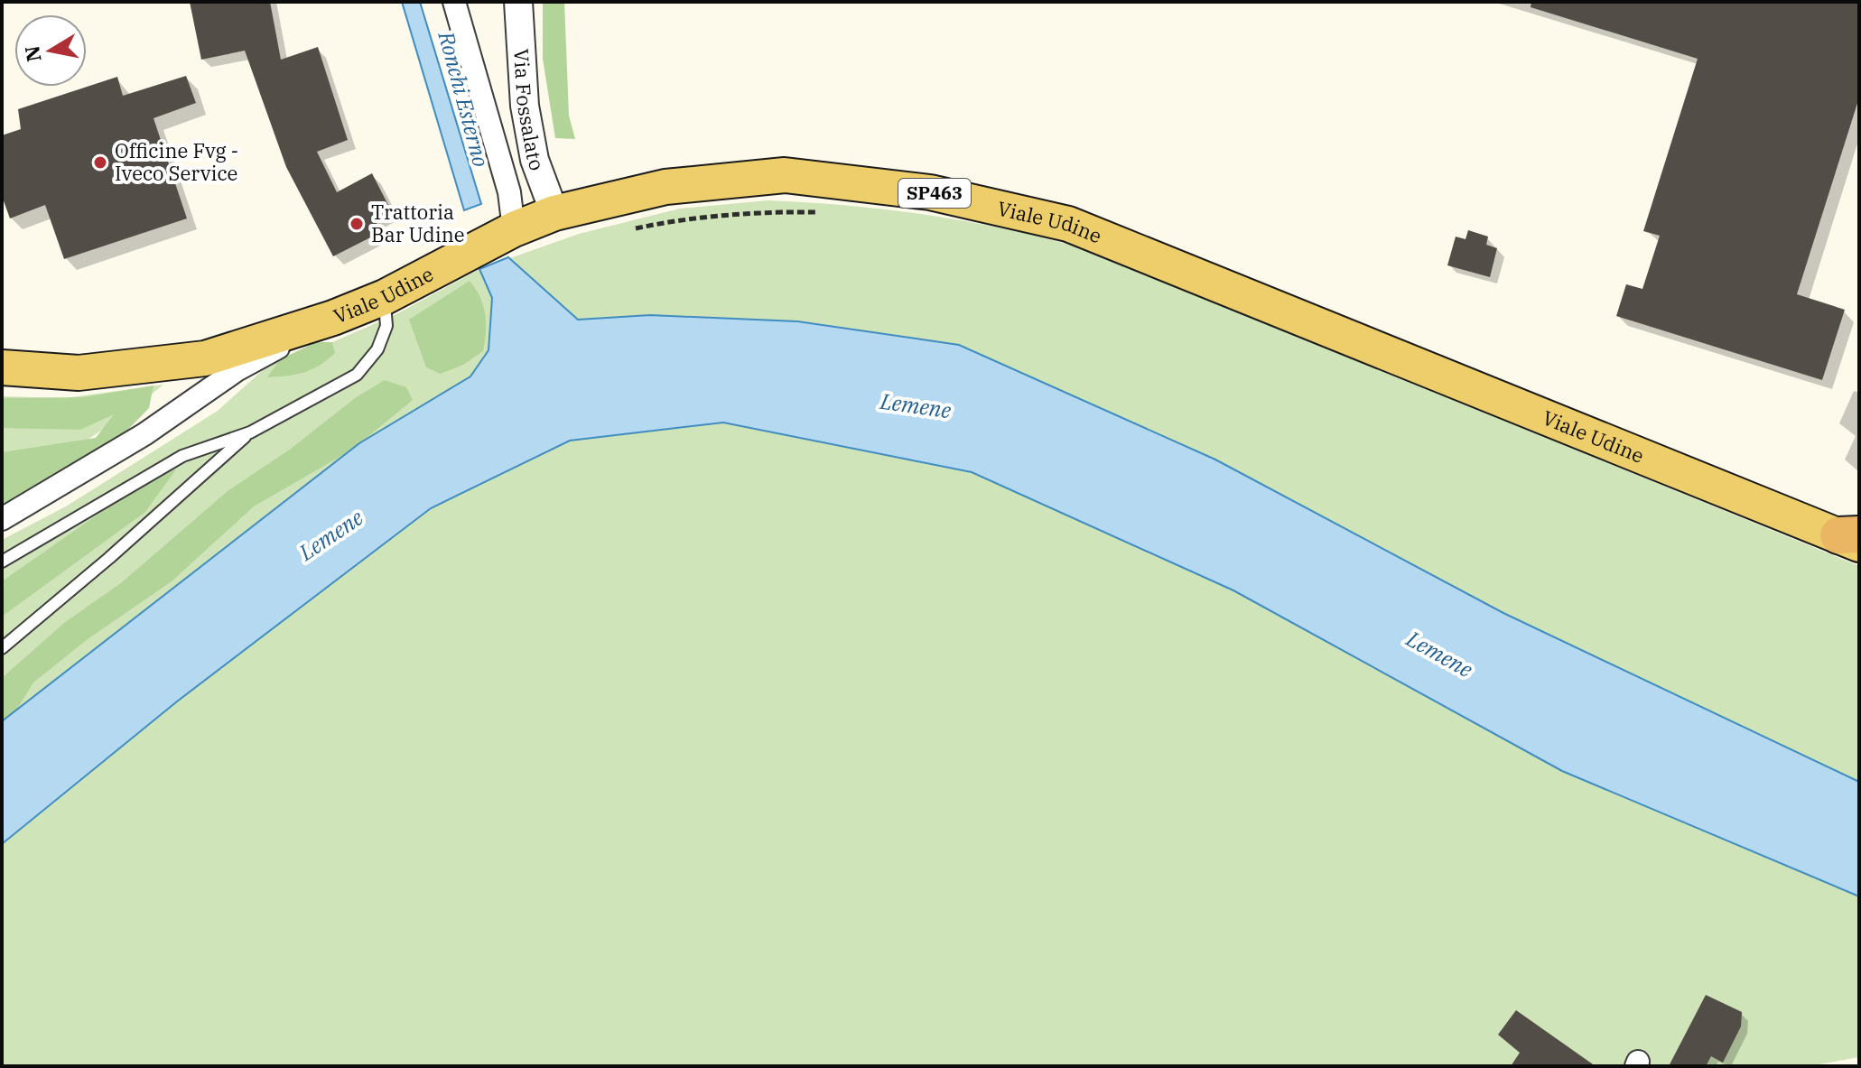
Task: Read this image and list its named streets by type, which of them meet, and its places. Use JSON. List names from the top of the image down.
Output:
{
  "streets": {
    "main road": ["SP463", "Viale Udine"],
    "street": ["Via Fossalato"]
  },
  "crossings": [
    ["Via Fossalato", "Viale Udine"]
  ],
  "water": ["Ronchi Esterno", "Lemene"],
  "places": ["Officine Fvg - Iveco Service", "Trattoria Bar Udine"],
  "north": "left"
}
